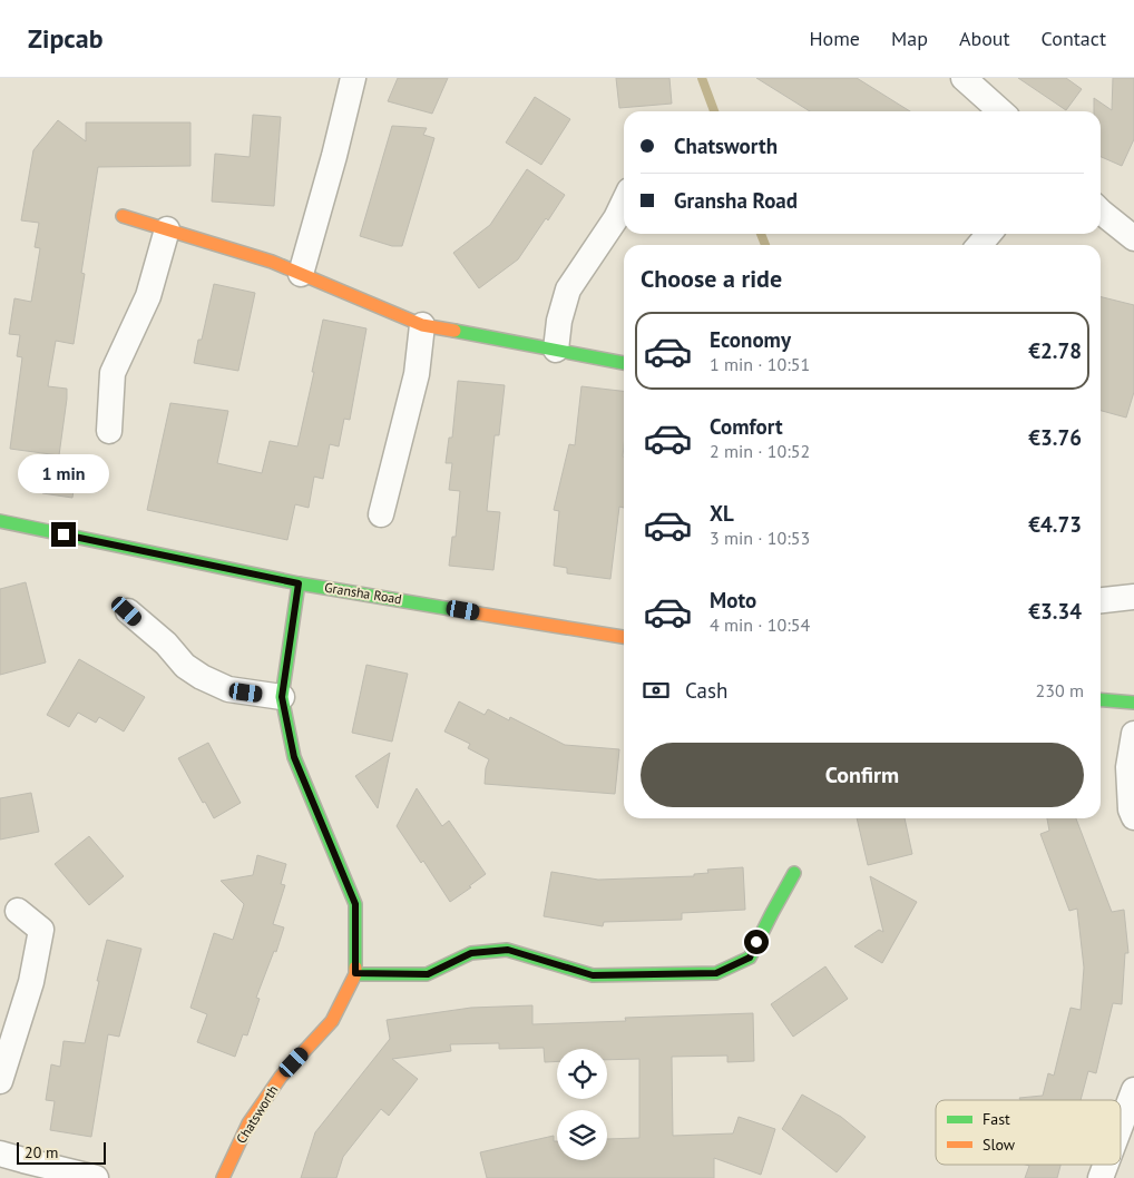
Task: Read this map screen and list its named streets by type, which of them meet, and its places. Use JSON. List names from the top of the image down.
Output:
{
  "streets": {
    "street": ["Gransha Road", "Chatsworth"]
  },
  "crossings": [
    ["Gransha Road", "Chatsworth"]
  ],
  "legend": ["Fast", "Slow"],
  "scale_bar": "20 m",
  "page": {
    "header": "Zipcab",
    "nav": [
      "Home",
      "Map",
      "About",
      "Contact"
    ],
    "banner": ["Chatsworth", "Gransha Road"],
    "heading": "Choose a ride",
    "list": [
      {
        "name": "Economy",
        "note": "1 min · 10:51",
        "value": "€2.78"
      },
      {
        "name": "Comfort",
        "note": "2 min · 10:52",
        "value": "€3.76"
      },
      {
        "name": "XL",
        "note": "3 min · 10:53",
        "value": "€4.73"
      },
      {
        "name": "Moto",
        "note": "4 min · 10:54",
        "value": "€3.34"
      }
    ],
    "bubble": "1 min",
    "pay": ["Cash", "230 m"],
    "buttons": "Confirm",
    "scale": "20 m"
  }
}
